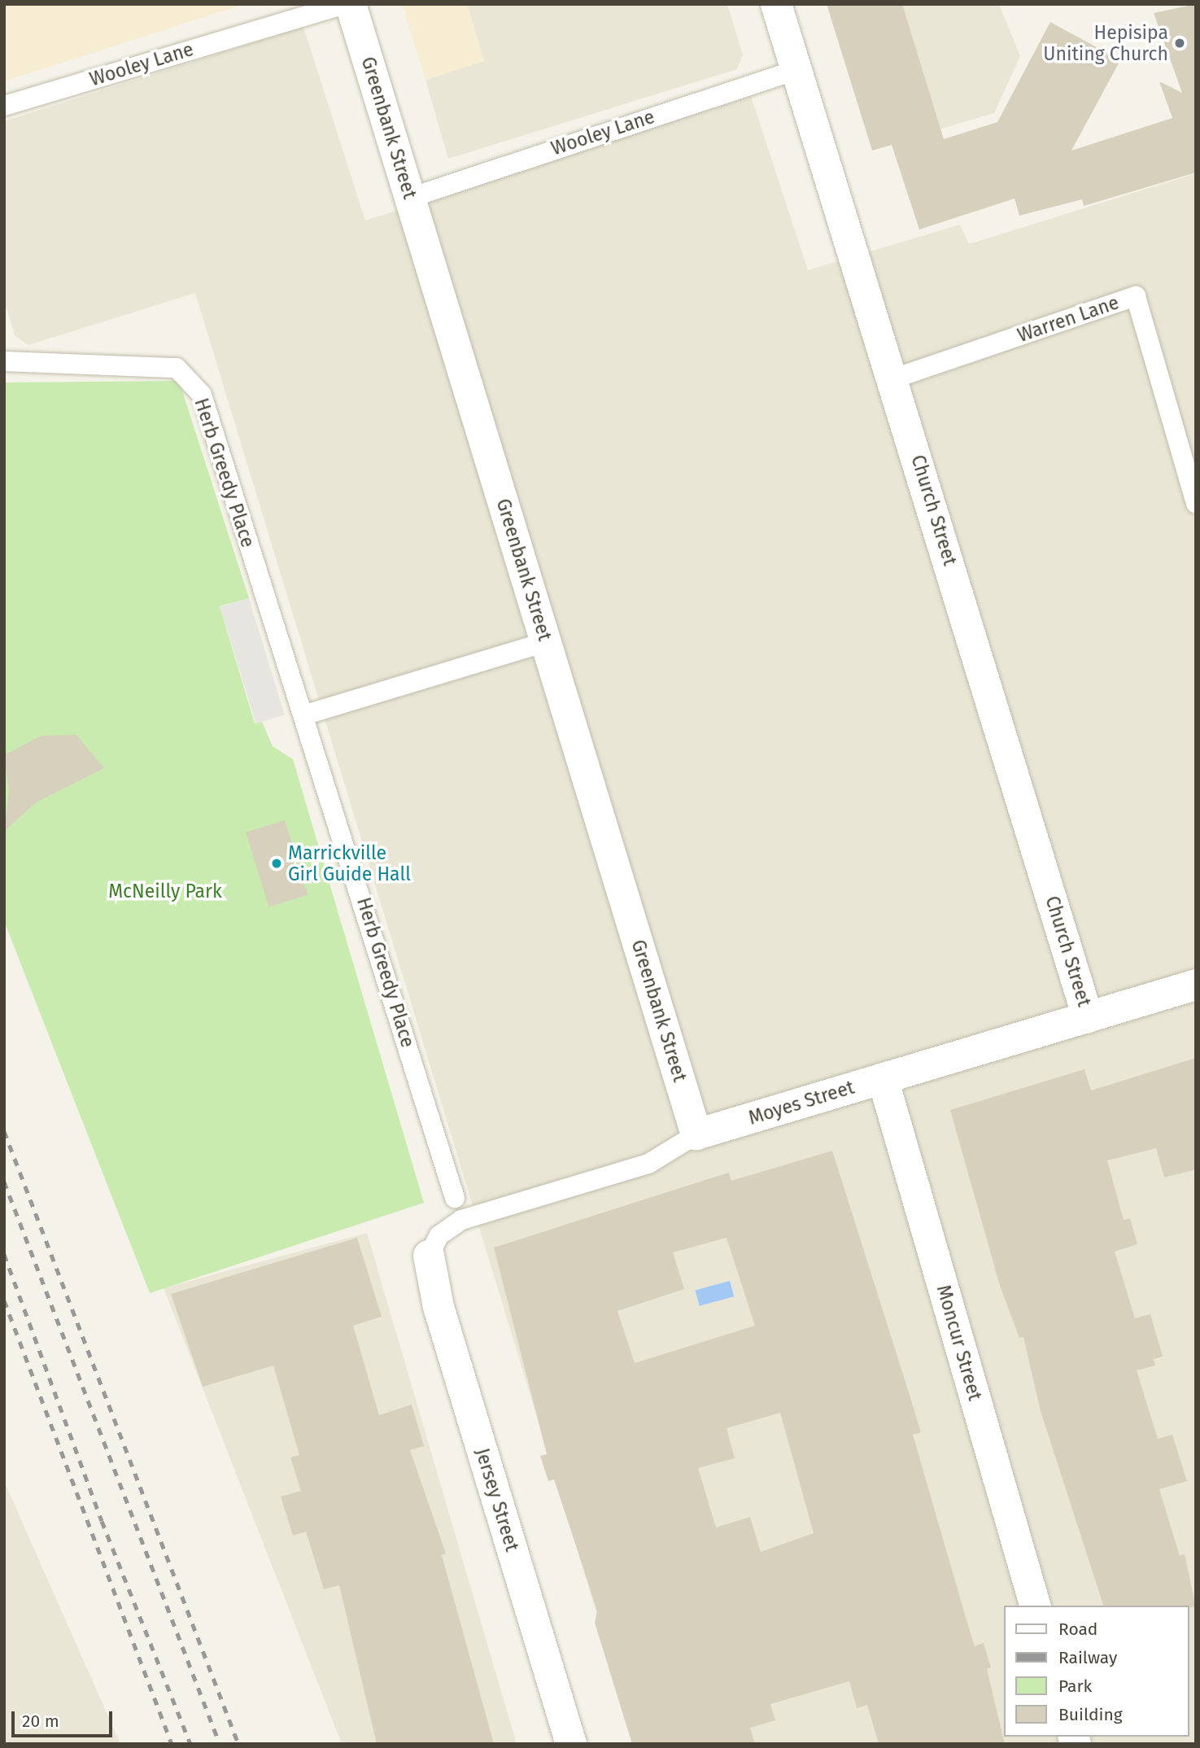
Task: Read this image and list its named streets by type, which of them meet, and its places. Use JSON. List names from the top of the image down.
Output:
{
  "streets": {
    "street": [
      "Greenbank Street",
      "Church Street",
      "Moyes Street",
      "Moncur Street",
      "Jersey Street"
    ],
    "lane": ["Wooley Lane", "Warren Lane", "Herb Greedy Place"]
  },
  "crossings": [
    ["Wooley Lane", "Greenbank Street"],
    ["Wooley Lane", "Church Street"],
    ["Greenbank Street", "Moyes Street"],
    ["Warren Lane", "Church Street"],
    ["Church Street", "Moyes Street"],
    ["Moyes Street", "Moncur Street"],
    ["Moyes Street", "Jersey Street"]
  ],
  "parks": ["McNeilly Park"],
  "places": ["Hepisipa Uniting Church", "Marrickville Girl Guide Hall"],
  "legend": [
    "Road",
    "Railway",
    "Park",
    "Building"
  ],
  "scale_bar": "20 m"
}
